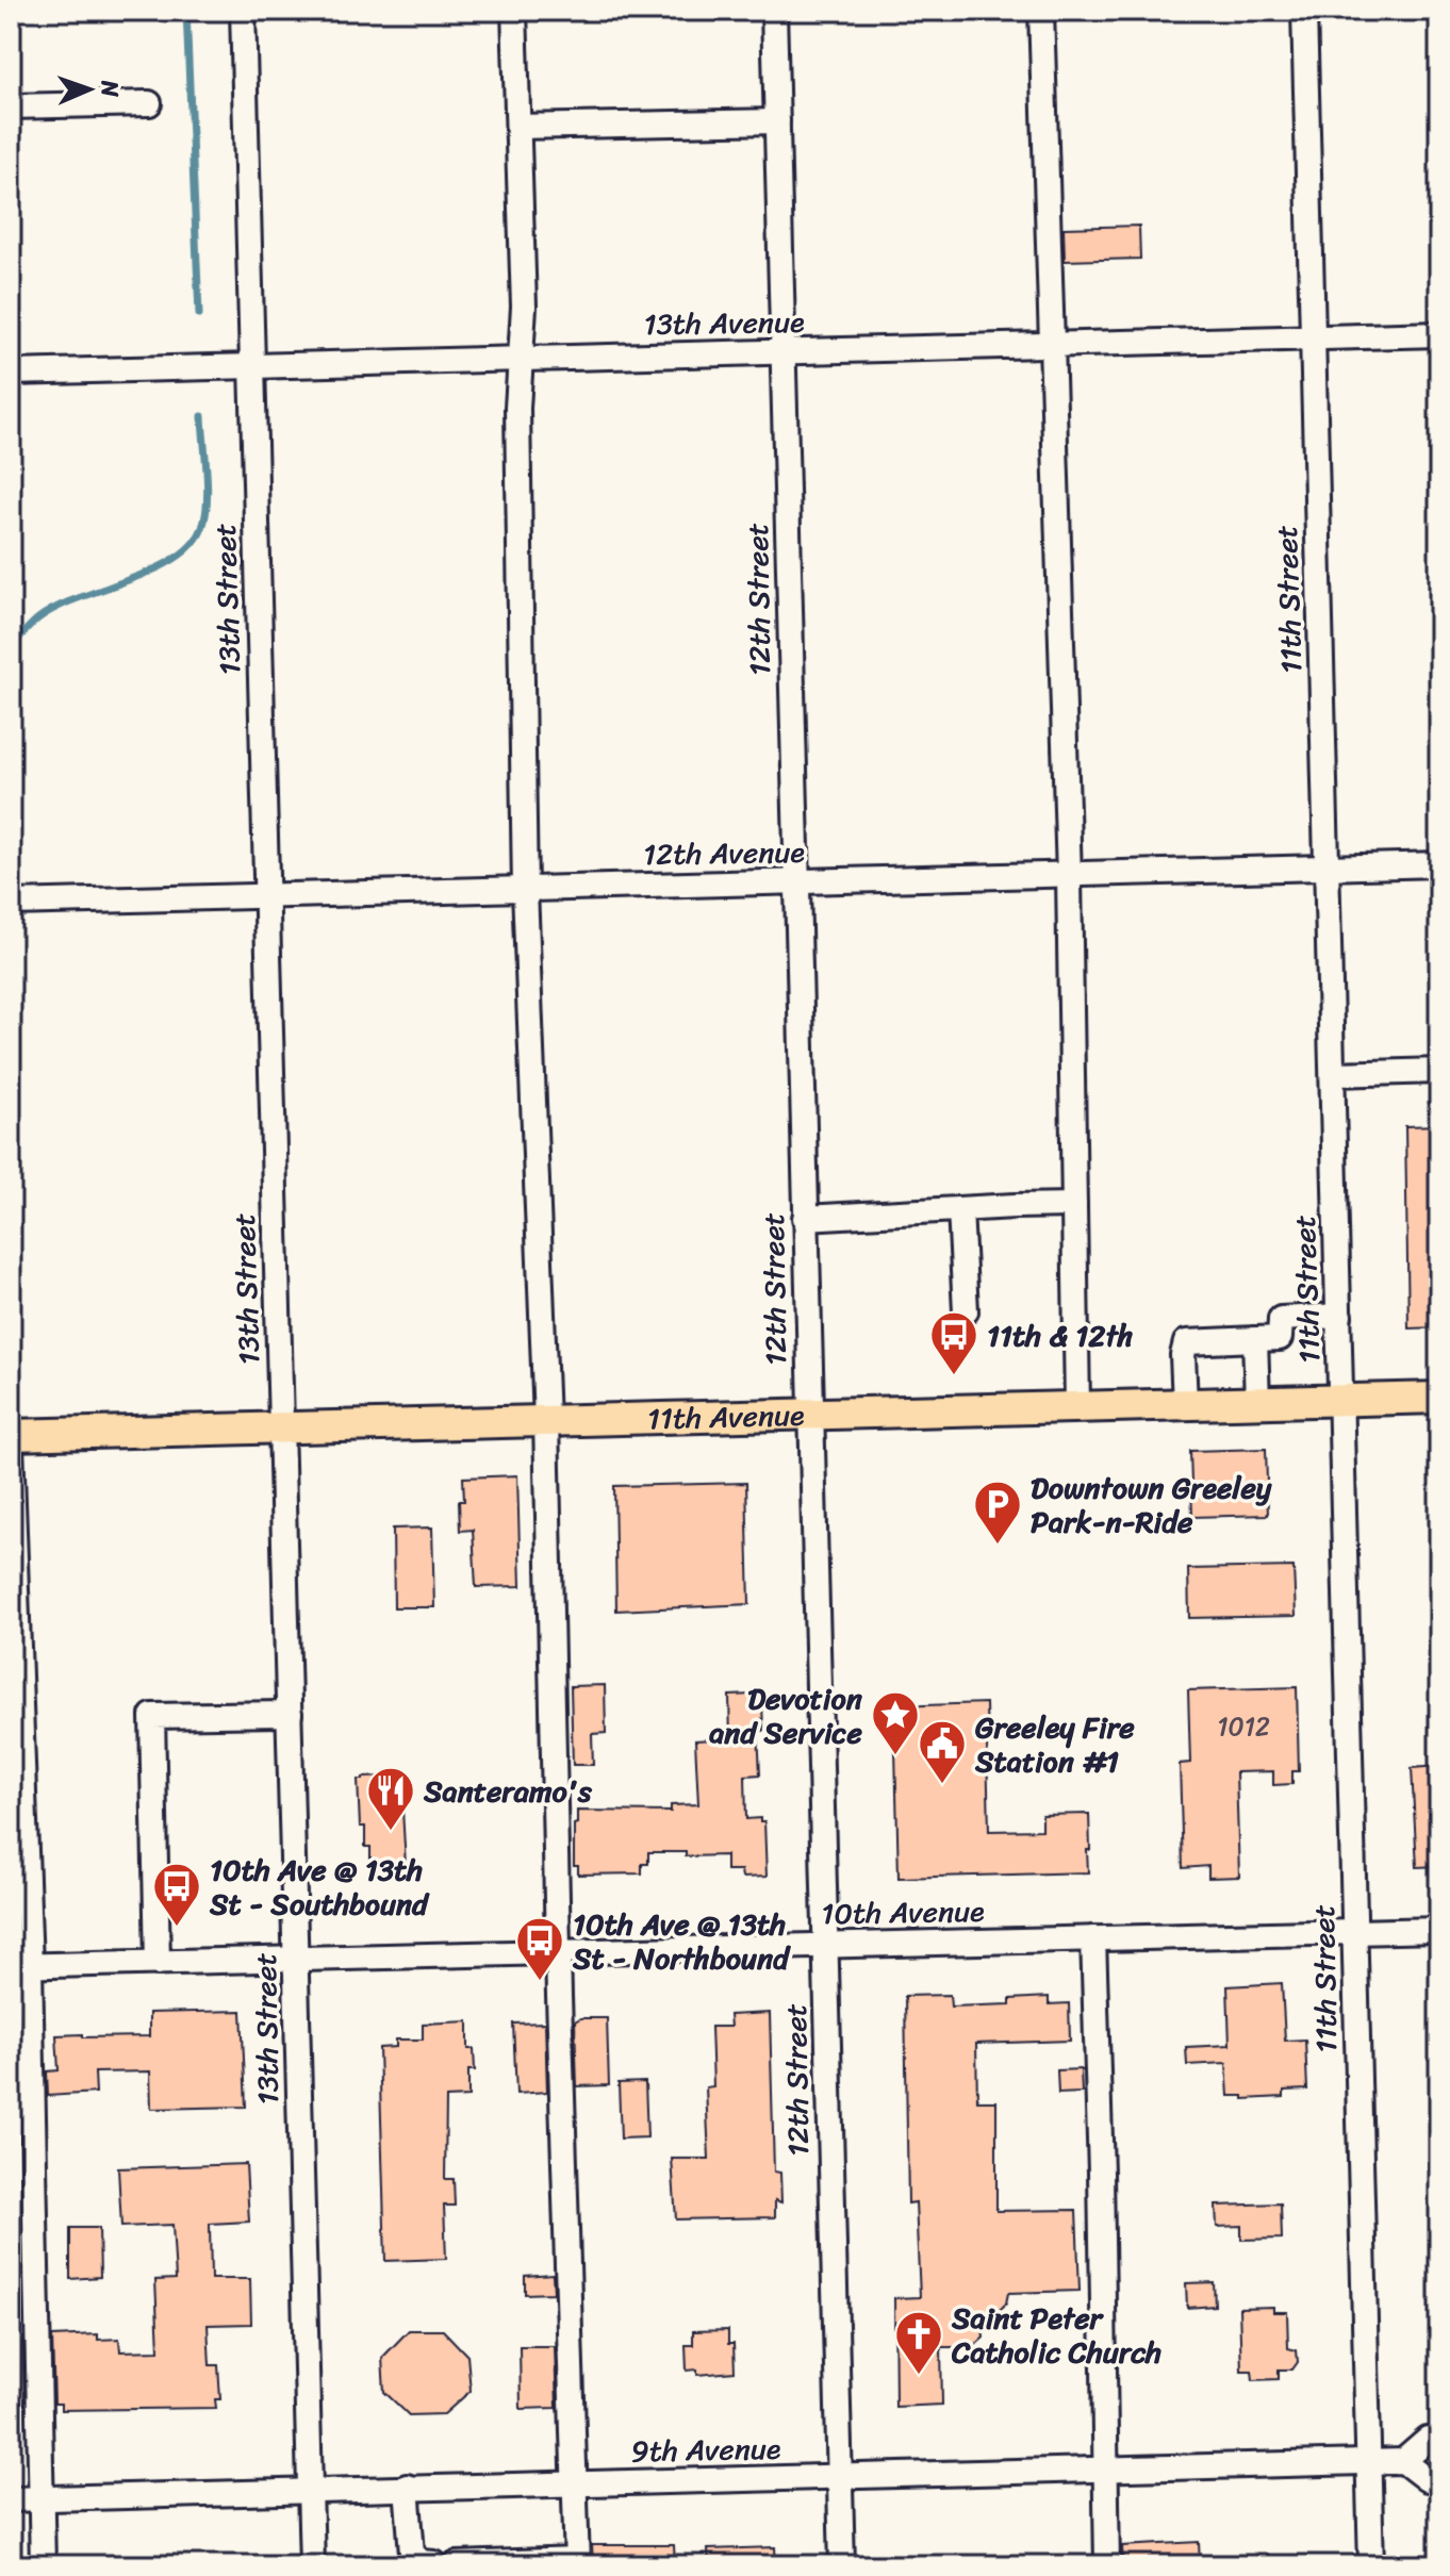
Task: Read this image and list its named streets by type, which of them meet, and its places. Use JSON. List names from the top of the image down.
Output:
{
  "streets": {
    "main road": ["11th Avenue"],
    "street": [
      "13th Avenue",
      "13th Street",
      "12th Street",
      "11th Street",
      "12th Avenue",
      "10th Avenue",
      "9th Avenue"
    ]
  },
  "crossings": [
    ["13th Avenue", "13th Street"],
    ["13th Avenue", "12th Street"],
    ["13th Avenue", "11th Street"],
    ["13th Street", "12th Avenue"],
    ["13th Street", "11th Avenue"],
    ["13th Street", "10th Avenue"],
    ["13th Street", "9th Avenue"],
    ["12th Street", "12th Avenue"],
    ["12th Street", "11th Avenue"],
    ["12th Street", "10th Avenue"],
    ["12th Street", "9th Avenue"],
    ["11th Street", "12th Avenue"],
    ["11th Street", "11th Avenue"],
    ["11th Street", "10th Avenue"],
    ["11th Street", "9th Avenue"]
  ],
  "places": {
    "bus stop": ["11th & 12th", "10th Ave @ 13th St - Southbound", "10th Ave @ 13th St - Northbound"],
    "parking": ["Downtown Greeley Park-n-Ride"],
    "place": ["Devotion and Service"],
    "public building": ["Greeley Fire Station #1"],
    "restaurant": ["Santeramo's"],
    "church": ["Saint Peter Catholic Church"]
  },
  "house_numbers": ["1012"],
  "north": "right"
}
